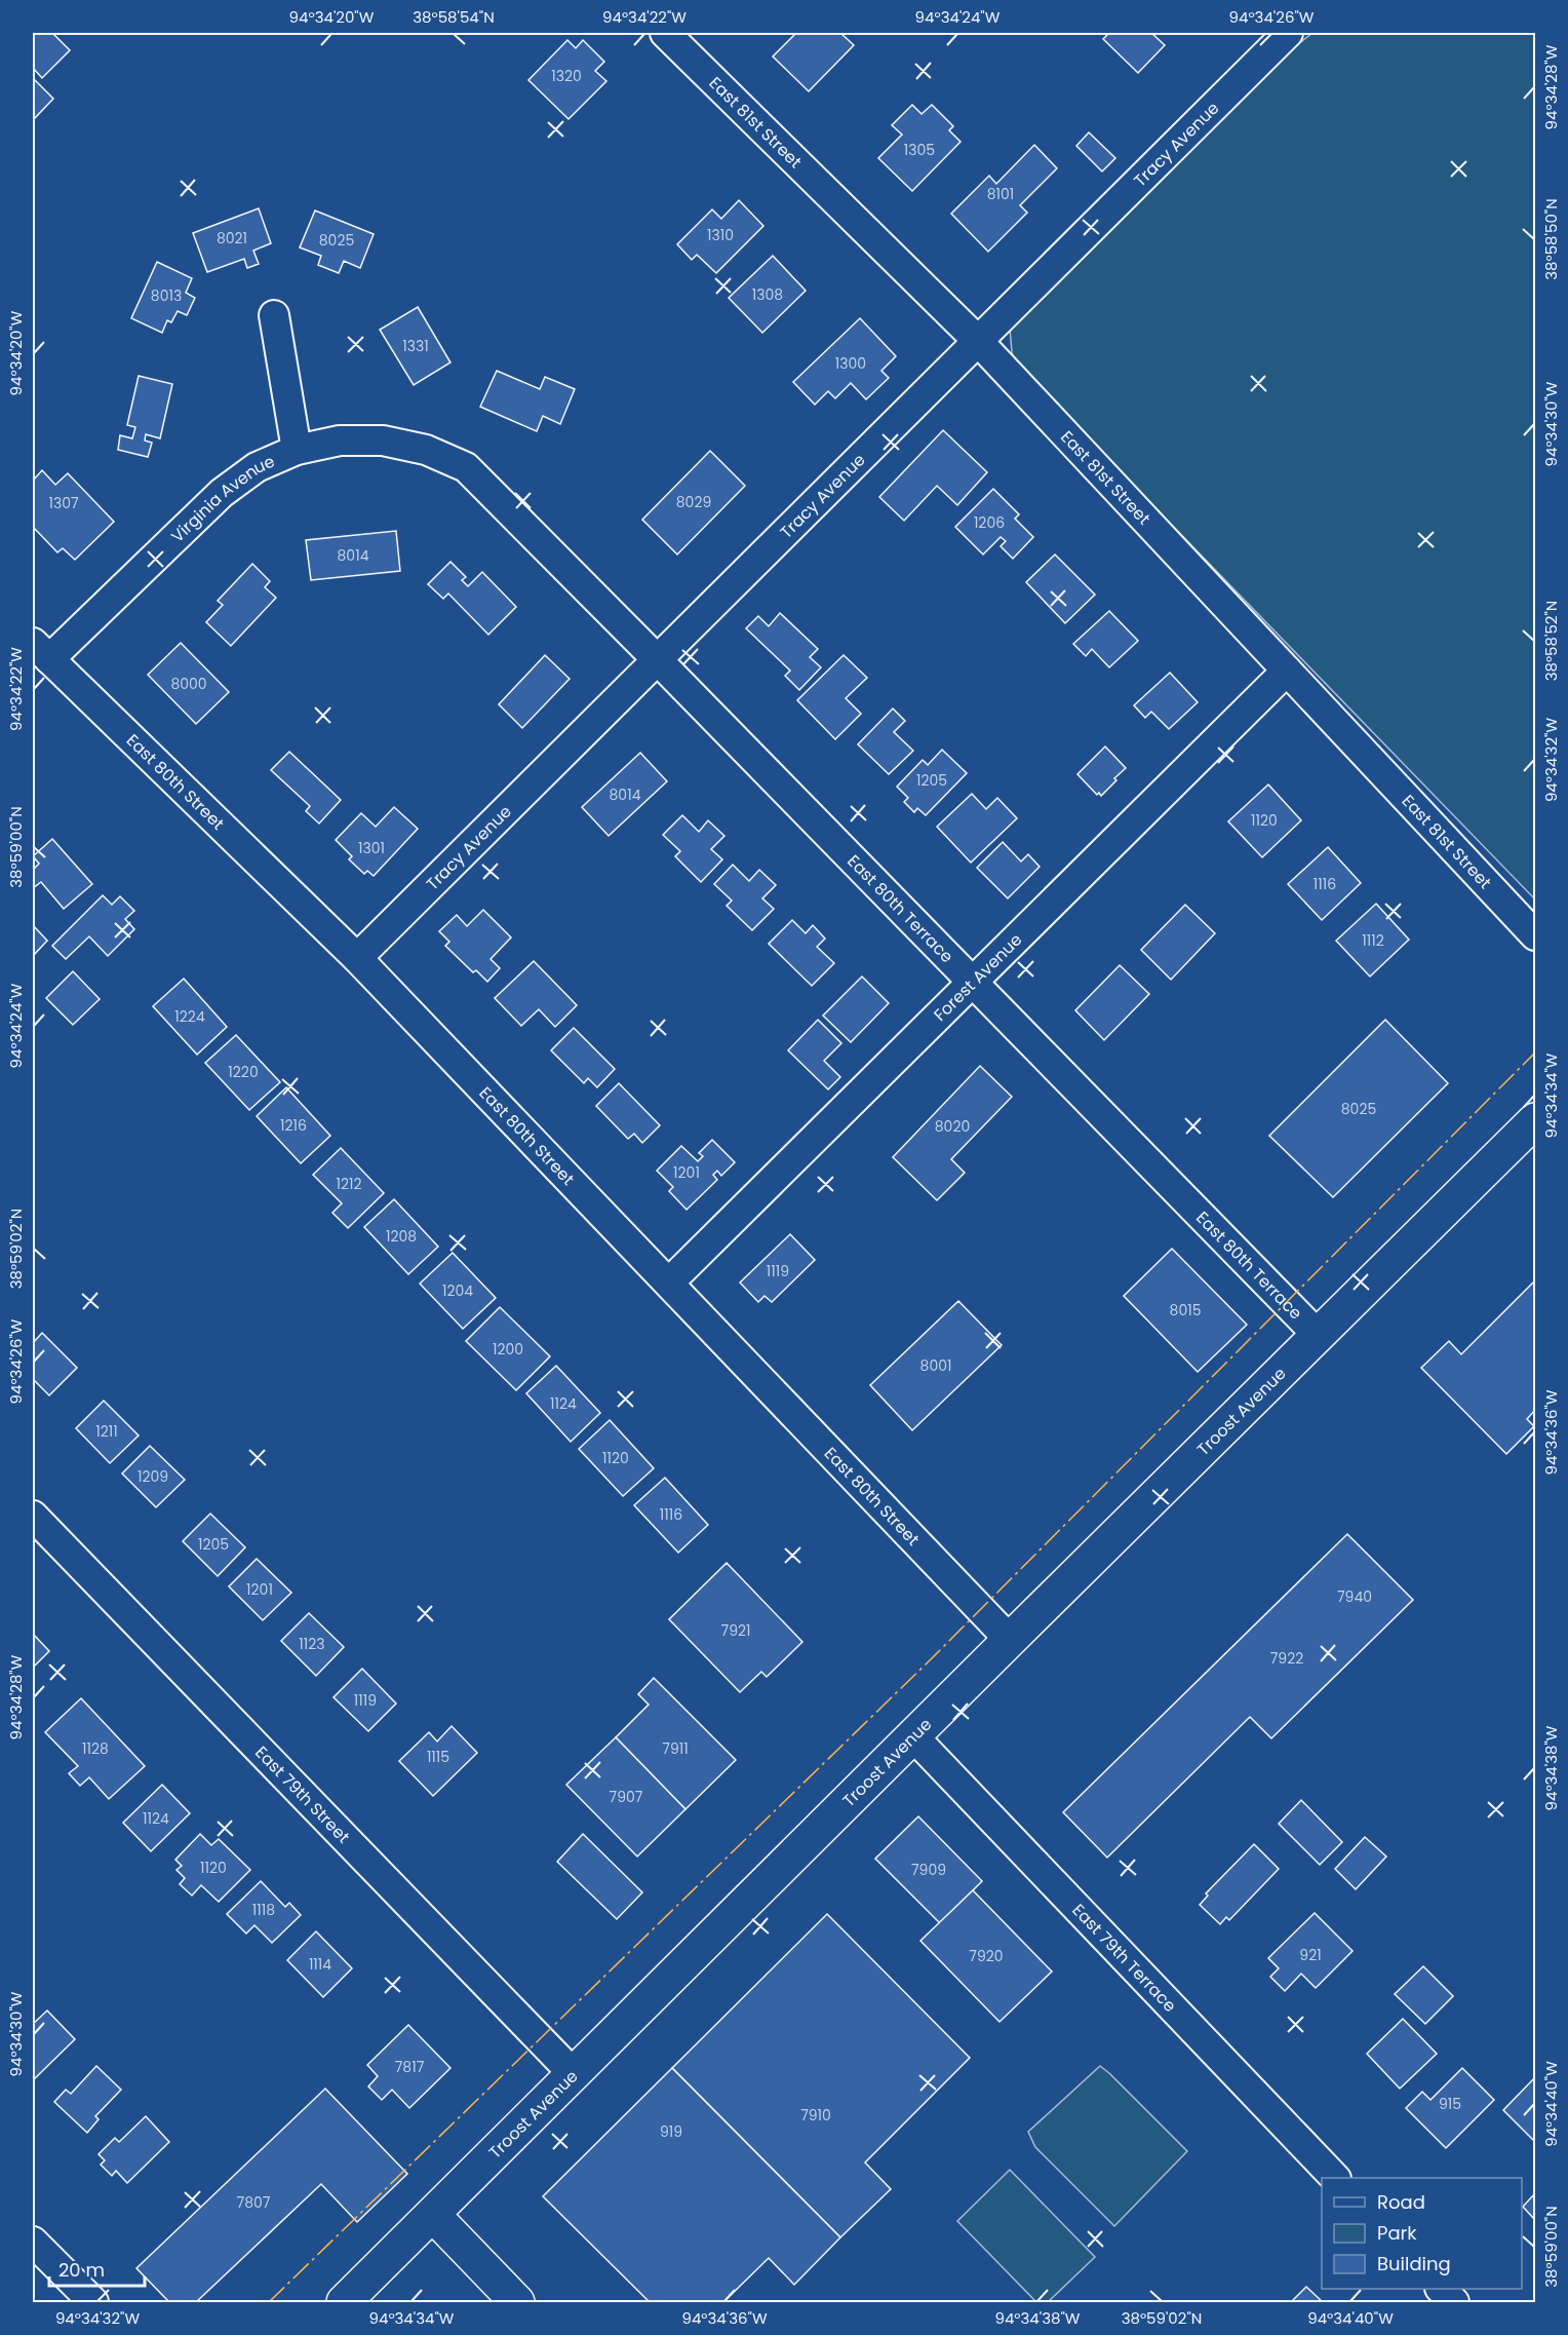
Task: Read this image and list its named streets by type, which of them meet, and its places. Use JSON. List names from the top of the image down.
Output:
{
  "streets": {
    "main road": ["Troost Avenue"],
    "street": [
      "East 81st Street",
      "Tracy Avenue",
      "Virginia Avenue",
      "East 80th Street",
      "East 80th Terrace",
      "Forest Avenue",
      "East 79th Street",
      "East 79th Terrace"
    ]
  },
  "crossings": [
    ["East 81st Street", "Tracy Avenue"],
    ["East 81st Street", "Forest Avenue"],
    ["Tracy Avenue", "East 80th Street"],
    ["Tracy Avenue", "East 80th Terrace"],
    ["Virginia Avenue", "East 80th Street"],
    ["Virginia Avenue", "East 80th Terrace"],
    ["East 80th Street", "Forest Avenue"],
    ["East 80th Street", "Troost Avenue"],
    ["East 80th Terrace", "Forest Avenue"],
    ["East 80th Terrace", "Troost Avenue"],
    ["Troost Avenue", "East 79th Street"],
    ["Troost Avenue", "East 79th Terrace"]
  ],
  "house_numbers": [
    "1320",
    "1305",
    "8101",
    "1310",
    "8021",
    "8025",
    "1308",
    "8013",
    "1331",
    "1300",
    "8029",
    "1307",
    "1206",
    "8014",
    "8000",
    "1205",
    "8014",
    "1120",
    "1301",
    "1116",
    "1112",
    "1224",
    "1220",
    "8025",
    "1216",
    "8020",
    "1201",
    "1212",
    "1208",
    "1119",
    "1204",
    "8015",
    "1200",
    "8001",
    "1124",
    "1211",
    "1120",
    "1209",
    "1116",
    "1205",
    "1201",
    "7940",
    "7921",
    "1123",
    "7922",
    "1119",
    "1128",
    "7911",
    "1115",
    "7907",
    "1124",
    "1120",
    "7909",
    "1118",
    "921",
    "7920",
    "1114",
    "7817",
    "915",
    "7910",
    "919",
    "7807"
  ],
  "legend": ["Road", "Park", "Building"],
  "scale_bar": "20 m",
  "coordinates": [
    "94°34'20\"W",
    "38°58'54\"N",
    "94°34'22\"W",
    "94°34'24\"W",
    "94°34'26\"W",
    "94°34'28\"W",
    "38°58'50\"N",
    "94°34'30\"W",
    "38°58'52\"N",
    "94°34'32\"W",
    "38°59'00\"N",
    "94°34'34\"W",
    "38°59'02\"N",
    "94°34'36\"W",
    "94°34'38\"W",
    "94°34'40\"W"
  ]
}
